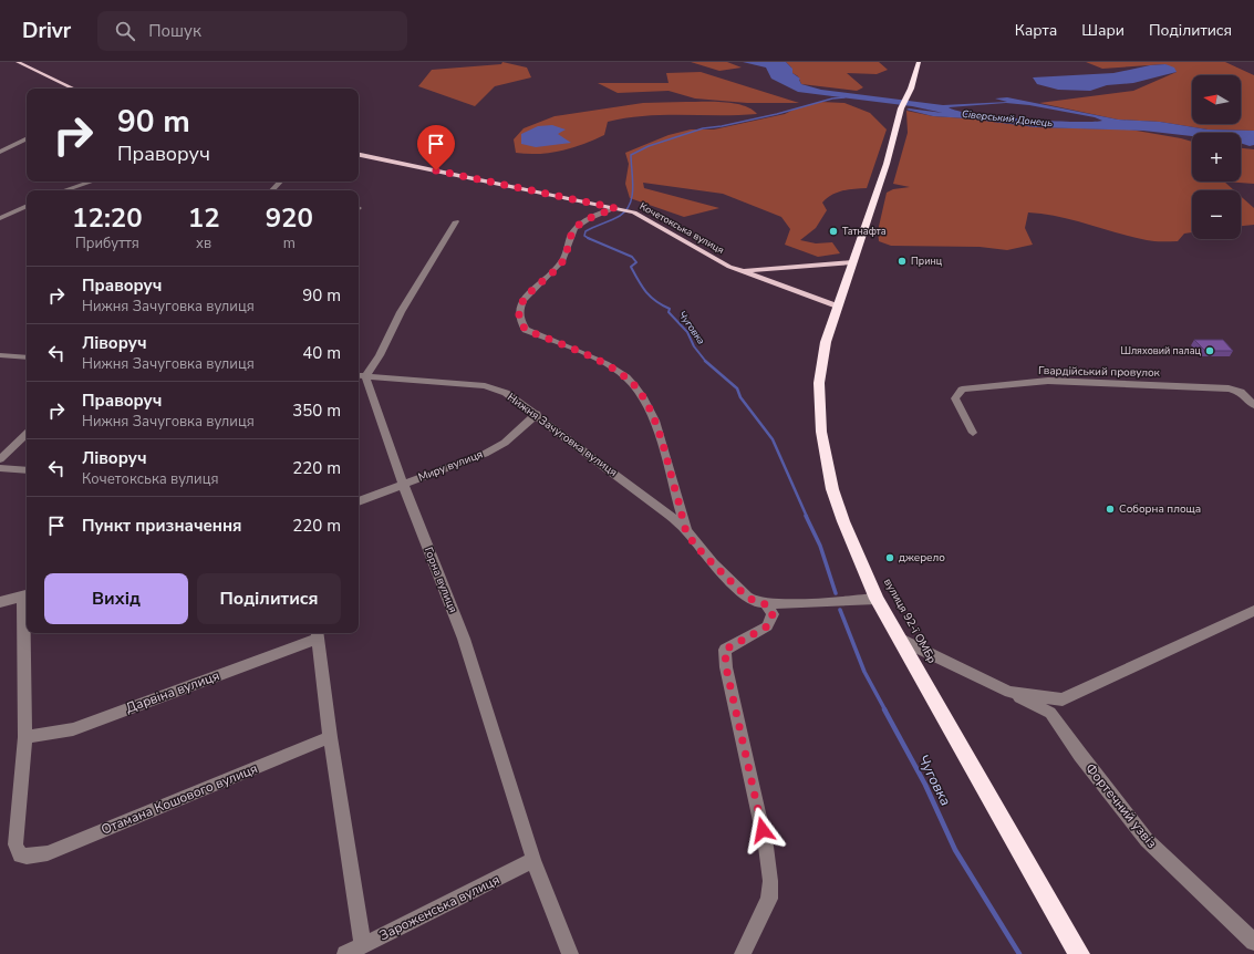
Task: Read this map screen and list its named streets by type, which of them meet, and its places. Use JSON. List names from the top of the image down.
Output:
{
  "streets": {
    "highway": ["вулиця 92-ї ОМБр"],
    "main road": ["Кочетокська вулиця"],
    "street": [
      "Гвардійський провулок",
      "Нижня Зачуговка вулиця",
      "Миру вулиця",
      "Горна вулиця",
      "Дарвіна вулиця",
      "Отамана Кошового вулиця",
      "Фортечний узвіз",
      "Зароженська вулиця"
    ]
  },
  "crossings": [
    ["Кочетокська вулиця", "Нижня Зачуговка вулиця"],
    ["Кочетокська вулиця", "вулиця 92-ї ОМБр"],
    ["Нижня Зачуговка вулиця", "Миру вулиця"],
    ["Нижня Зачуговка вулиця", "Горна вулиця"],
    ["Нижня Зачуговка вулиця", "вулиця 92-ї ОМБр"],
    ["Миру вулиця", "Горна вулиця"],
    ["Горна вулиця", "Зароженська вулиця"],
    ["вулиця 92-ї ОМБр", "Фортечний узвіз"],
    ["Дарвіна вулиця", "Отамана Кошового вулиця"]
  ],
  "water": ["Сіверський Донець", "Чуговка"],
  "places": [
    "Татнафта",
    "Принц",
    "Шляховий палац",
    "Соборна площа",
    "джерело"
  ],
  "north": "left",
  "page": {
    "header": "Drivr",
    "search": "Пошук",
    "nav": ["Карта", "Шари", "Поділитися"],
    "map_buttons": ["+", "−"],
    "turn": ["90 m", "Праворуч"],
    "eta": [
      "12:20",
      "Прибуття",
      "12",
      "хв",
      "920",
      "m"
    ],
    "list": [
      {
        "name": "Праворуч",
        "note": "Нижня Зачуговка вулиця",
        "value": "90 m"
      },
      {
        "name": "Ліворуч",
        "note": "Нижня Зачуговка вулиця",
        "value": "40 m"
      },
      {
        "name": "Праворуч",
        "note": "Нижня Зачуговка вулиця",
        "value": "350 m"
      },
      {
        "name": "Ліворуч",
        "note": "Кочетокська вулиця",
        "value": "220 m"
      },
      {
        "name": "Пункт призначення",
        "value": "220 m"
      }
    ],
    "buttons": ["Вихід", "Поділитися"]
  }
}
